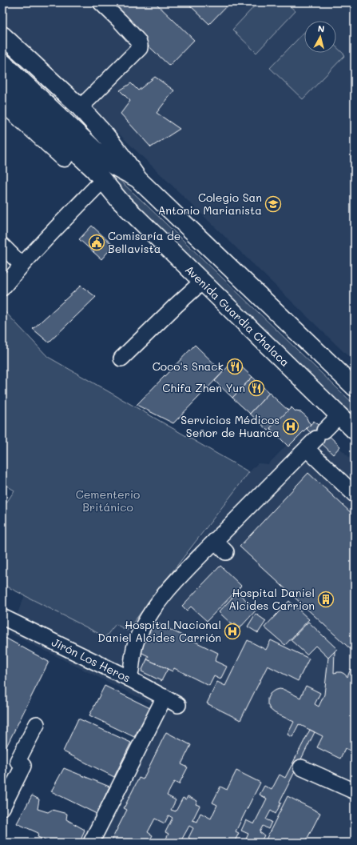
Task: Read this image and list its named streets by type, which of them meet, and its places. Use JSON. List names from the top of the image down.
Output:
{
  "streets": {
    "main road": ["Avenida Guardia Chalaca"],
    "street": ["Jirón Los Heros"]
  },
  "parks": ["Cementerio Británico"],
  "places": {
    "school or university": ["Colegio San Antonio Marianista"],
    "public building": ["Comisaría de Bellavista"],
    "restaurant": ["Coco's Snack", "Chifa Zhen Yun"],
    "hospital": ["Servicios Médicos Señor de Huanca", "Hospital Nacional Daniel Alcides Carrión"],
    "building": ["Hospital Daniel Alcides Carrion"]
  },
  "north": "top"
}
